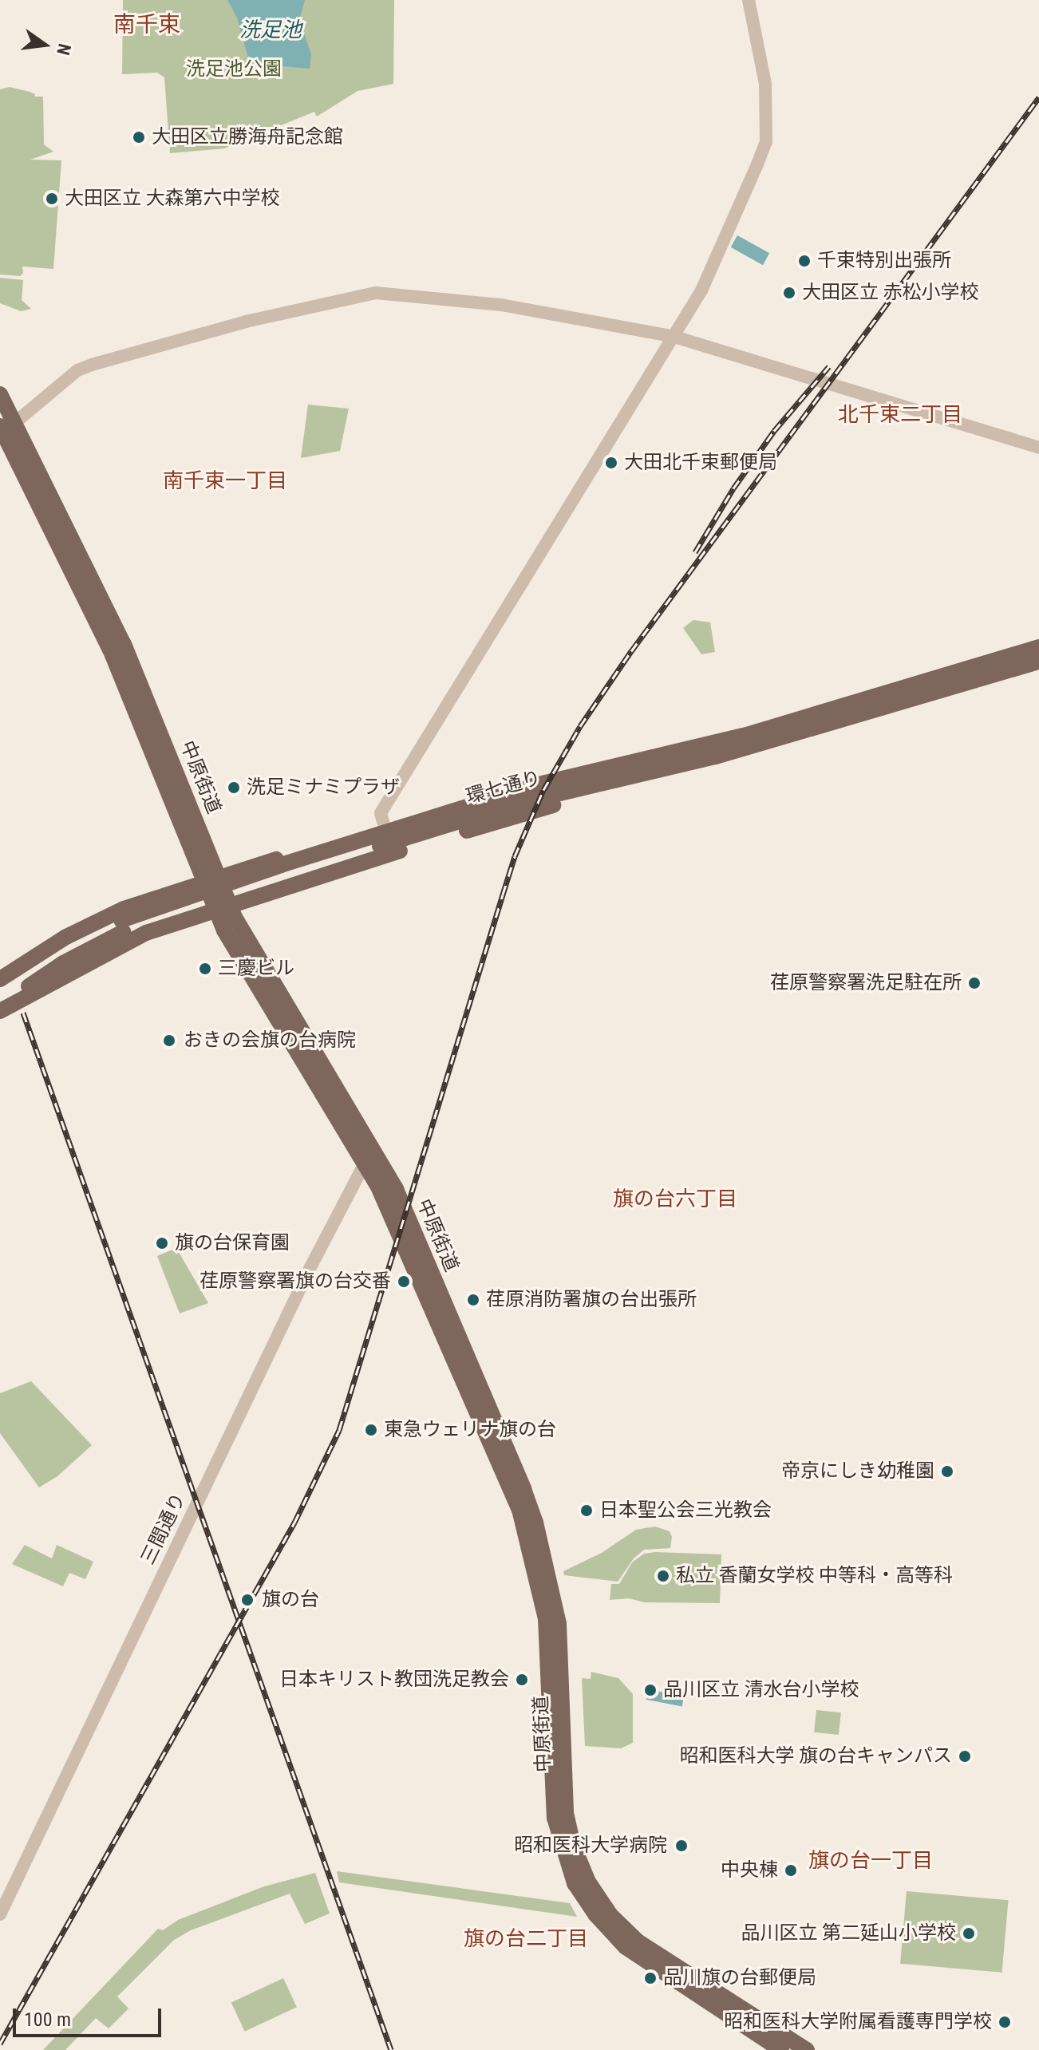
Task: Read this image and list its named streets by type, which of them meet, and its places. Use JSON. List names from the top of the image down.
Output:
{
  "streets": {
    "main road": ["中原街道", "環七通り"],
    "street": ["三間通り"]
  },
  "crossings": [
    ["中原街道", "三間通り"]
  ],
  "districts": [
    "南千束",
    "北千束二丁目",
    "南千束一丁目",
    "旗の台六丁目",
    "旗の台一丁目",
    "旗の台二丁目"
  ],
  "water": ["洗足池"],
  "parks": ["洗足池公園"],
  "places": [
    "大田区立勝海舟記念館",
    "大田区立 大森第六中学校",
    "千束特別出張所",
    "大田区立 赤松小学校",
    "大田北千束郵便局",
    "洗足ミナミプラザ",
    "三慶ビル",
    "荏原警察署洗足駐在所",
    "おきの会旗の台病院",
    "旗の台保育園",
    "荏原警察署旗の台交番",
    "荏原消防署旗の台出張所",
    "東急ウェリナ旗の台",
    "帝京にしき幼稚園",
    "日本聖公会三光教会",
    "私立 香蘭女学校 中等科・高等科",
    "旗の台",
    "日本キリスト教団洗足教会",
    "品川区立 清水台小学校",
    "昭和医科大学 旗の台キャンパス",
    "昭和医科大学病院",
    "中央棟",
    "品川区立 第二延山小学校",
    "品川旗の台郵便局",
    "昭和医科大学附属看護専門学校"
  ],
  "scale_bar": "100 m",
  "north": "right"
}
